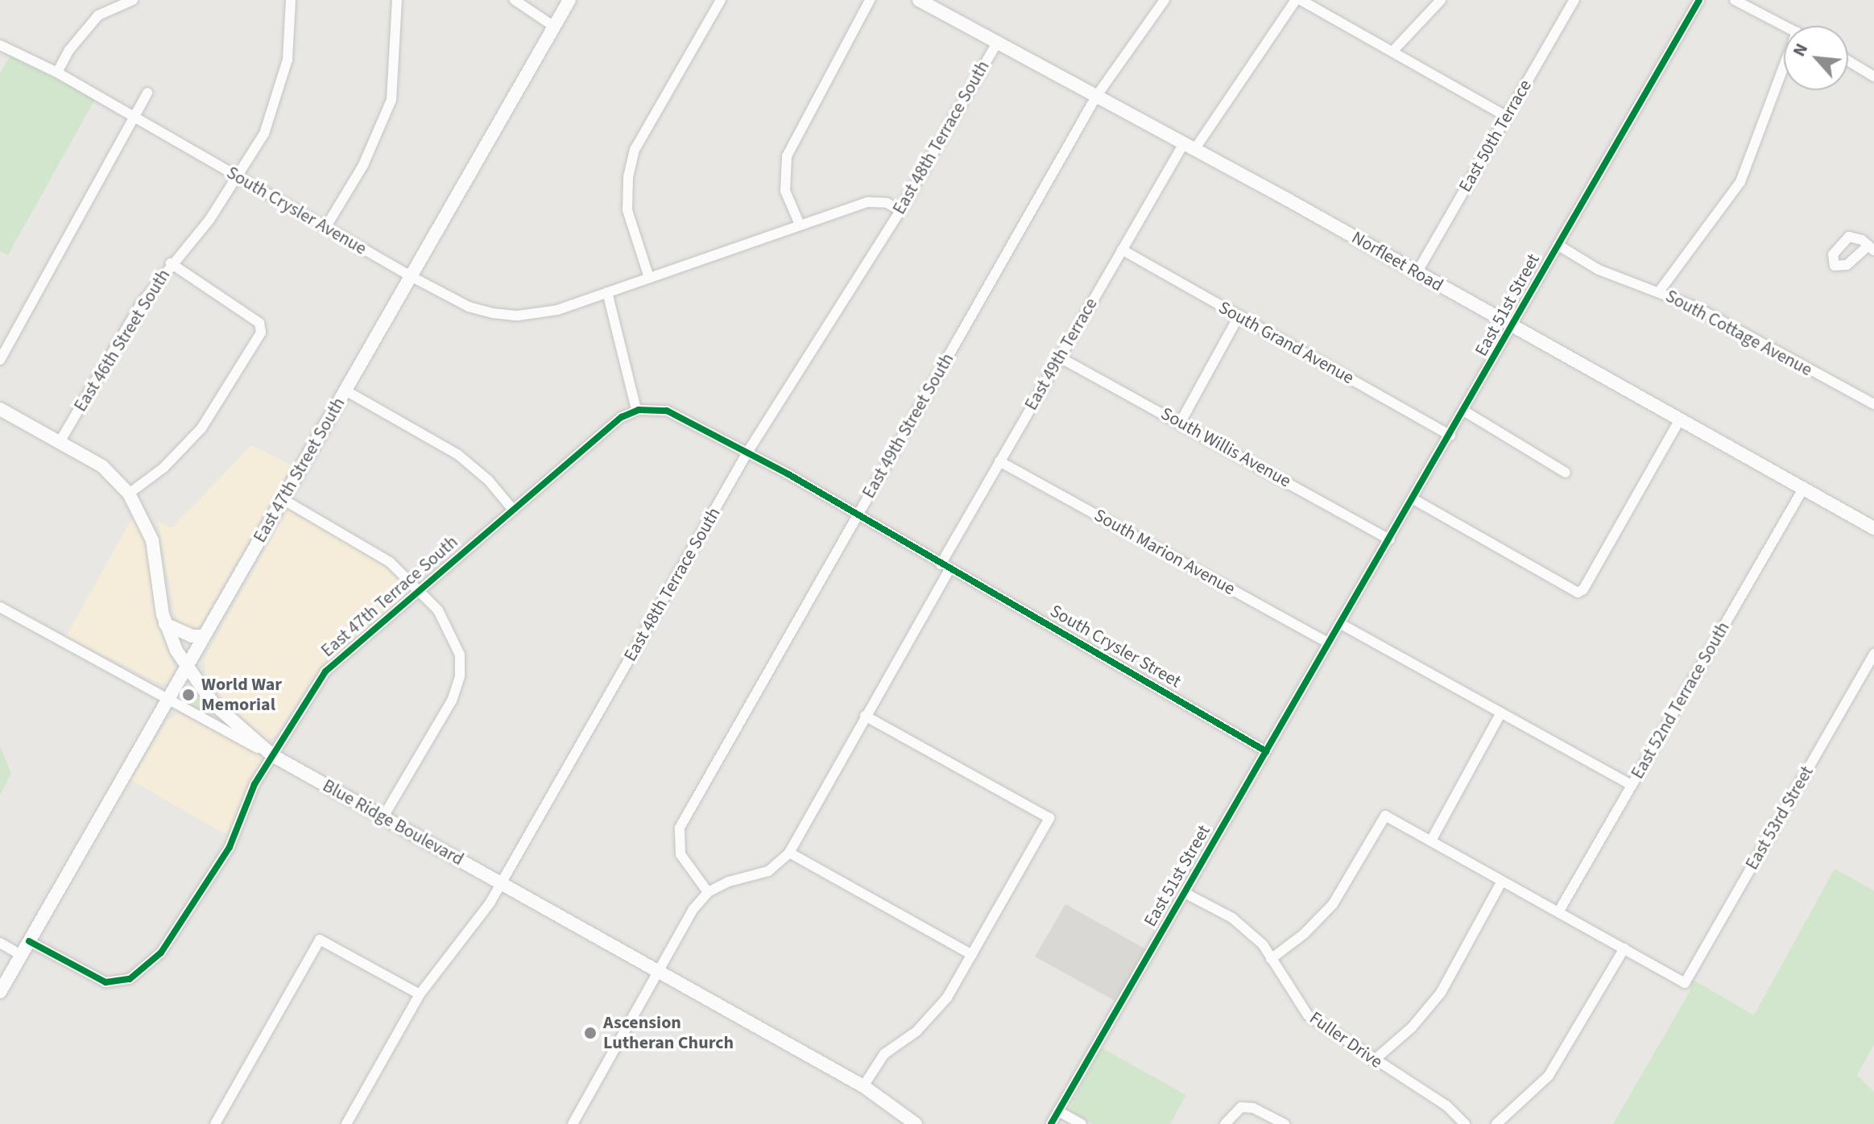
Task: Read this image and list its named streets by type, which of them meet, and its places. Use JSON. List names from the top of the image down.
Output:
{
  "streets": {
    "street": [
      "East 50th Terrace",
      "East 48th Terrace South",
      "South Crysler Avenue",
      "Norfleet Road",
      "East 51st Street",
      "South Cottage Avenue",
      "East 46th Street South",
      "South Grand Avenue",
      "East 49th Terrace",
      "East 49th Street South",
      "South Willis Avenue",
      "East 47th Street South",
      "South Marion Avenue",
      "East 47th Terrace South",
      "South Crysler Street",
      "East 52nd Terrace South",
      "East 53rd Street",
      "Blue Ridge Boulevard",
      "Fuller Drive"
    ]
  },
  "crossings": [
    ["East 50th Terrace", "Norfleet Road"],
    ["East 48th Terrace South", "South Crysler Avenue"],
    ["East 48th Terrace South", "Norfleet Road"],
    ["East 48th Terrace South", "South Crysler Street"],
    ["East 48th Terrace South", "Blue Ridge Boulevard"],
    ["South Crysler Avenue", "East 46th Street South"],
    ["South Crysler Avenue", "East 47th Street South"],
    ["Norfleet Road", "East 51st Street"],
    ["Norfleet Road", "East 49th Terrace"],
    ["Norfleet Road", "East 49th Street South"],
    ["Norfleet Road", "East 52nd Terrace South"],
    ["East 51st Street", "South Cottage Avenue"],
    ["East 51st Street", "South Grand Avenue"],
    ["East 51st Street", "South Willis Avenue"],
    ["East 51st Street", "South Marion Avenue"],
    ["East 51st Street", "South Crysler Street"],
    ["East 51st Street", "Fuller Drive"],
    ["East 46th Street South", "Blue Ridge Boulevard"],
    ["South Grand Avenue", "East 49th Terrace"],
    ["East 49th Terrace", "East 49th Street South"],
    ["East 49th Terrace", "South Willis Avenue"],
    ["East 49th Terrace", "South Marion Avenue"],
    ["East 49th Terrace", "South Crysler Street"],
    ["East 49th Street South", "South Crysler Street"],
    ["East 47th Street South", "East 47th Terrace South"],
    ["East 47th Street South", "Blue Ridge Boulevard"],
    ["East 47th Terrace South", "South Crysler Street"],
    ["East 47th Terrace South", "Blue Ridge Boulevard"]
  ],
  "places": ["World War Memorial", "Ascension Lutheran Church"],
  "north": "top left"
}
